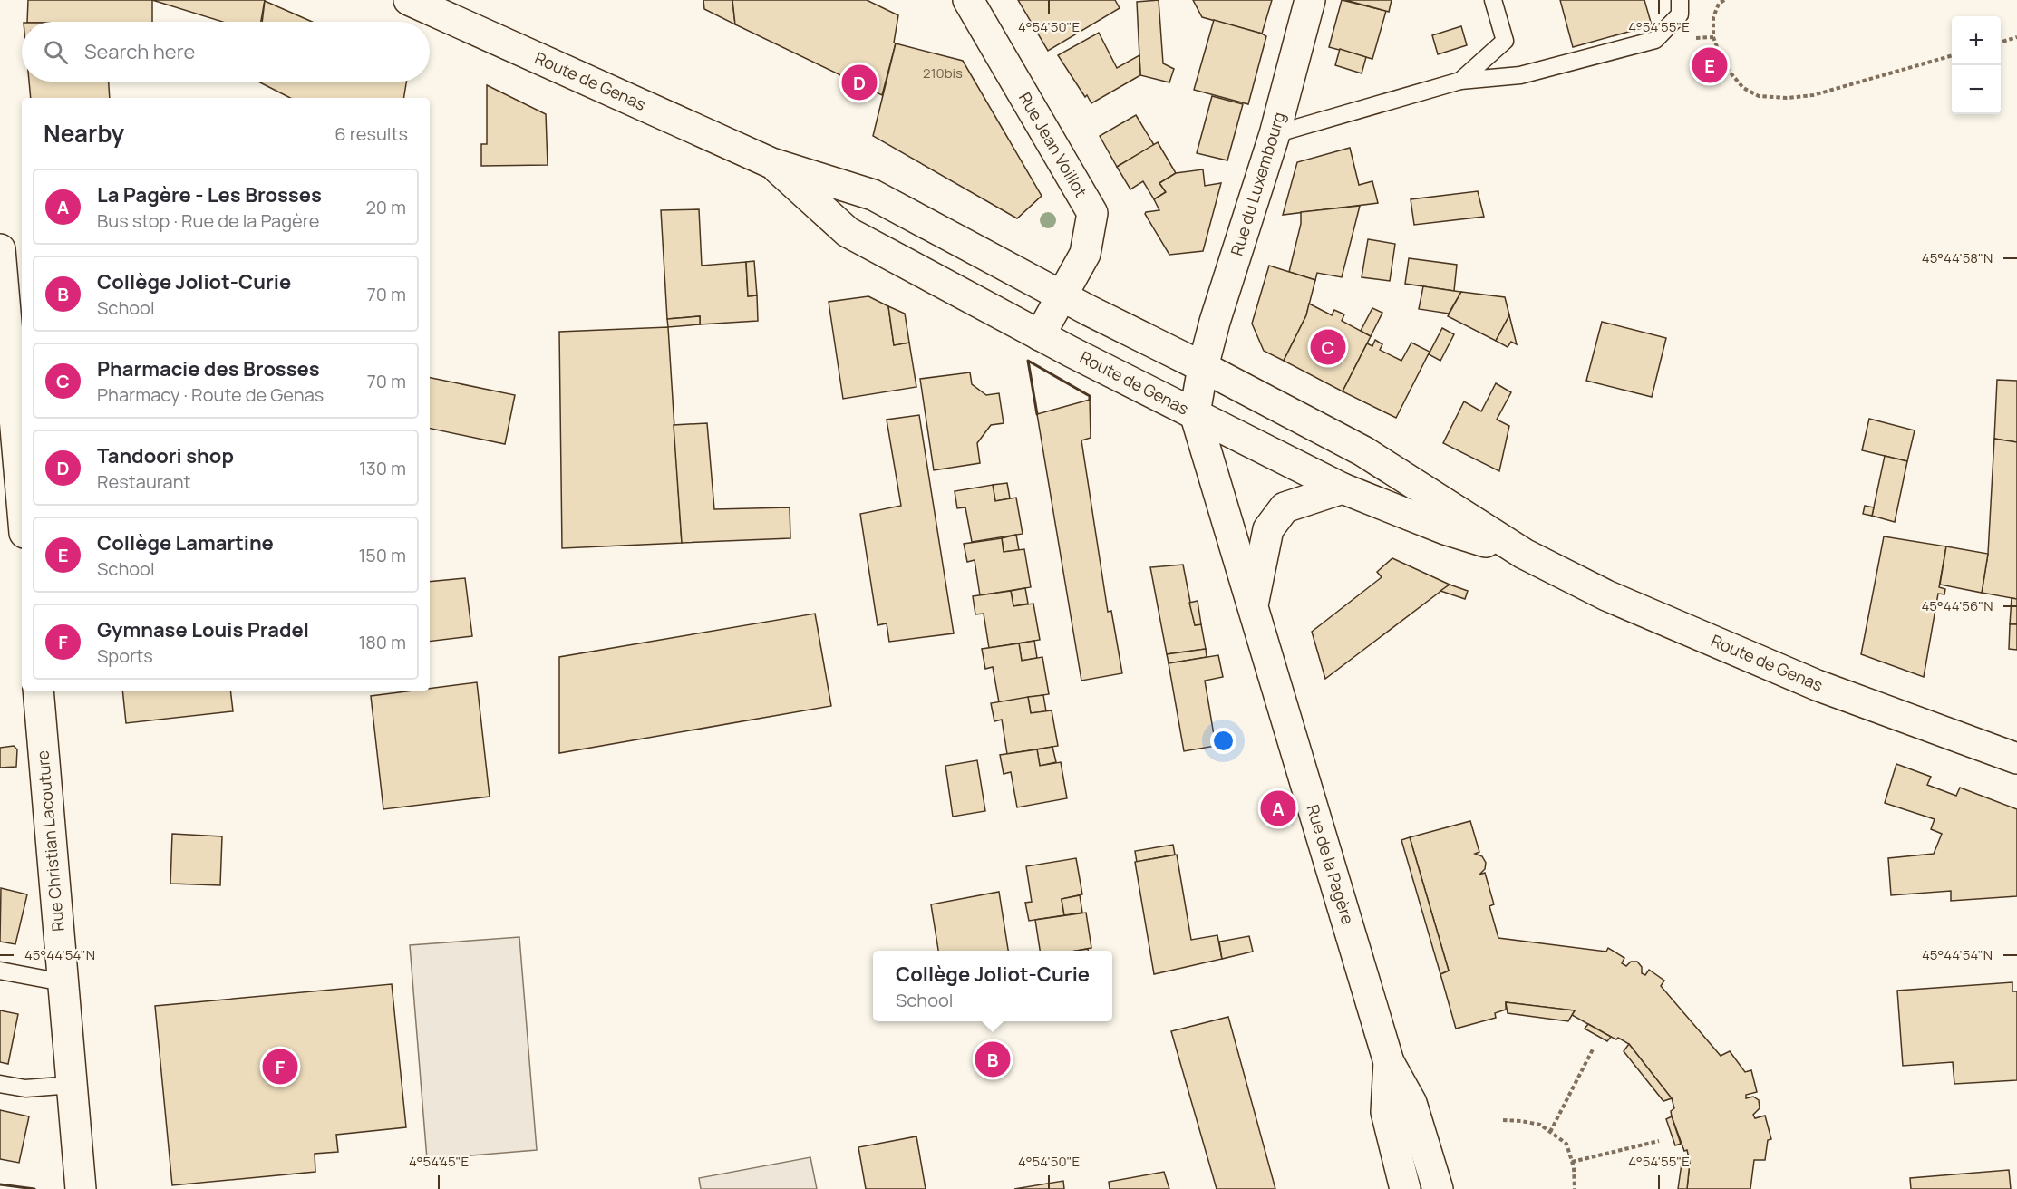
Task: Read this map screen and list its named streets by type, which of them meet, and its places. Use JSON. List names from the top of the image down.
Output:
{
  "streets": {
    "street": [
      "Route de Genas",
      "Rue Jean Voillot",
      "Rue du Luxembourg",
      "Rue Christian Lacouture",
      "Rue de la Pagère"
    ]
  },
  "crossings": [
    ["Route de Genas", "Rue Jean Voillot"],
    ["Route de Genas", "Rue du Luxembourg"],
    ["Route de Genas", "Rue de la Pagère"],
    ["Rue du Luxembourg", "Rue de la Pagère"]
  ],
  "house_numbers": ["210bis"],
  "page": {
    "map_buttons": ["+", "−"],
    "search": "Search here",
    "pins": [
      "E",
      "D",
      "C",
      "A",
      "B",
      "F"
    ],
    "heading": ["Nearby", "6 results"],
    "list": [
      {
        "mark": "A",
        "name": "La Pagère - Les Brosses",
        "note": "Bus stop · Rue de la Pagère",
        "value": "20 m"
      },
      {
        "mark": "B",
        "name": "Collège Joliot-Curie",
        "note": "School",
        "value": "70 m"
      },
      {
        "mark": "C",
        "name": "Pharmacie des Brosses",
        "note": "Pharmacy · Route de Genas",
        "value": "70 m"
      },
      {
        "mark": "D",
        "name": "Tandoori shop",
        "note": "Restaurant",
        "value": "130 m"
      },
      {
        "mark": "E",
        "name": "Collège Lamartine",
        "note": "School",
        "value": "150 m"
      },
      {
        "mark": "F",
        "name": "Gymnase Louis Pradel",
        "note": "Sports",
        "value": "180 m"
      }
    ],
    "popup": ["Collège Joliot-Curie", "School"]
  },
  "coordinates": [
    "4°54'50\"E",
    "4°54'55\"E",
    "45°44'58\"N",
    "45°44'56\"N",
    "45°44'54\"N",
    "4°54'45\"E"
  ]
}
